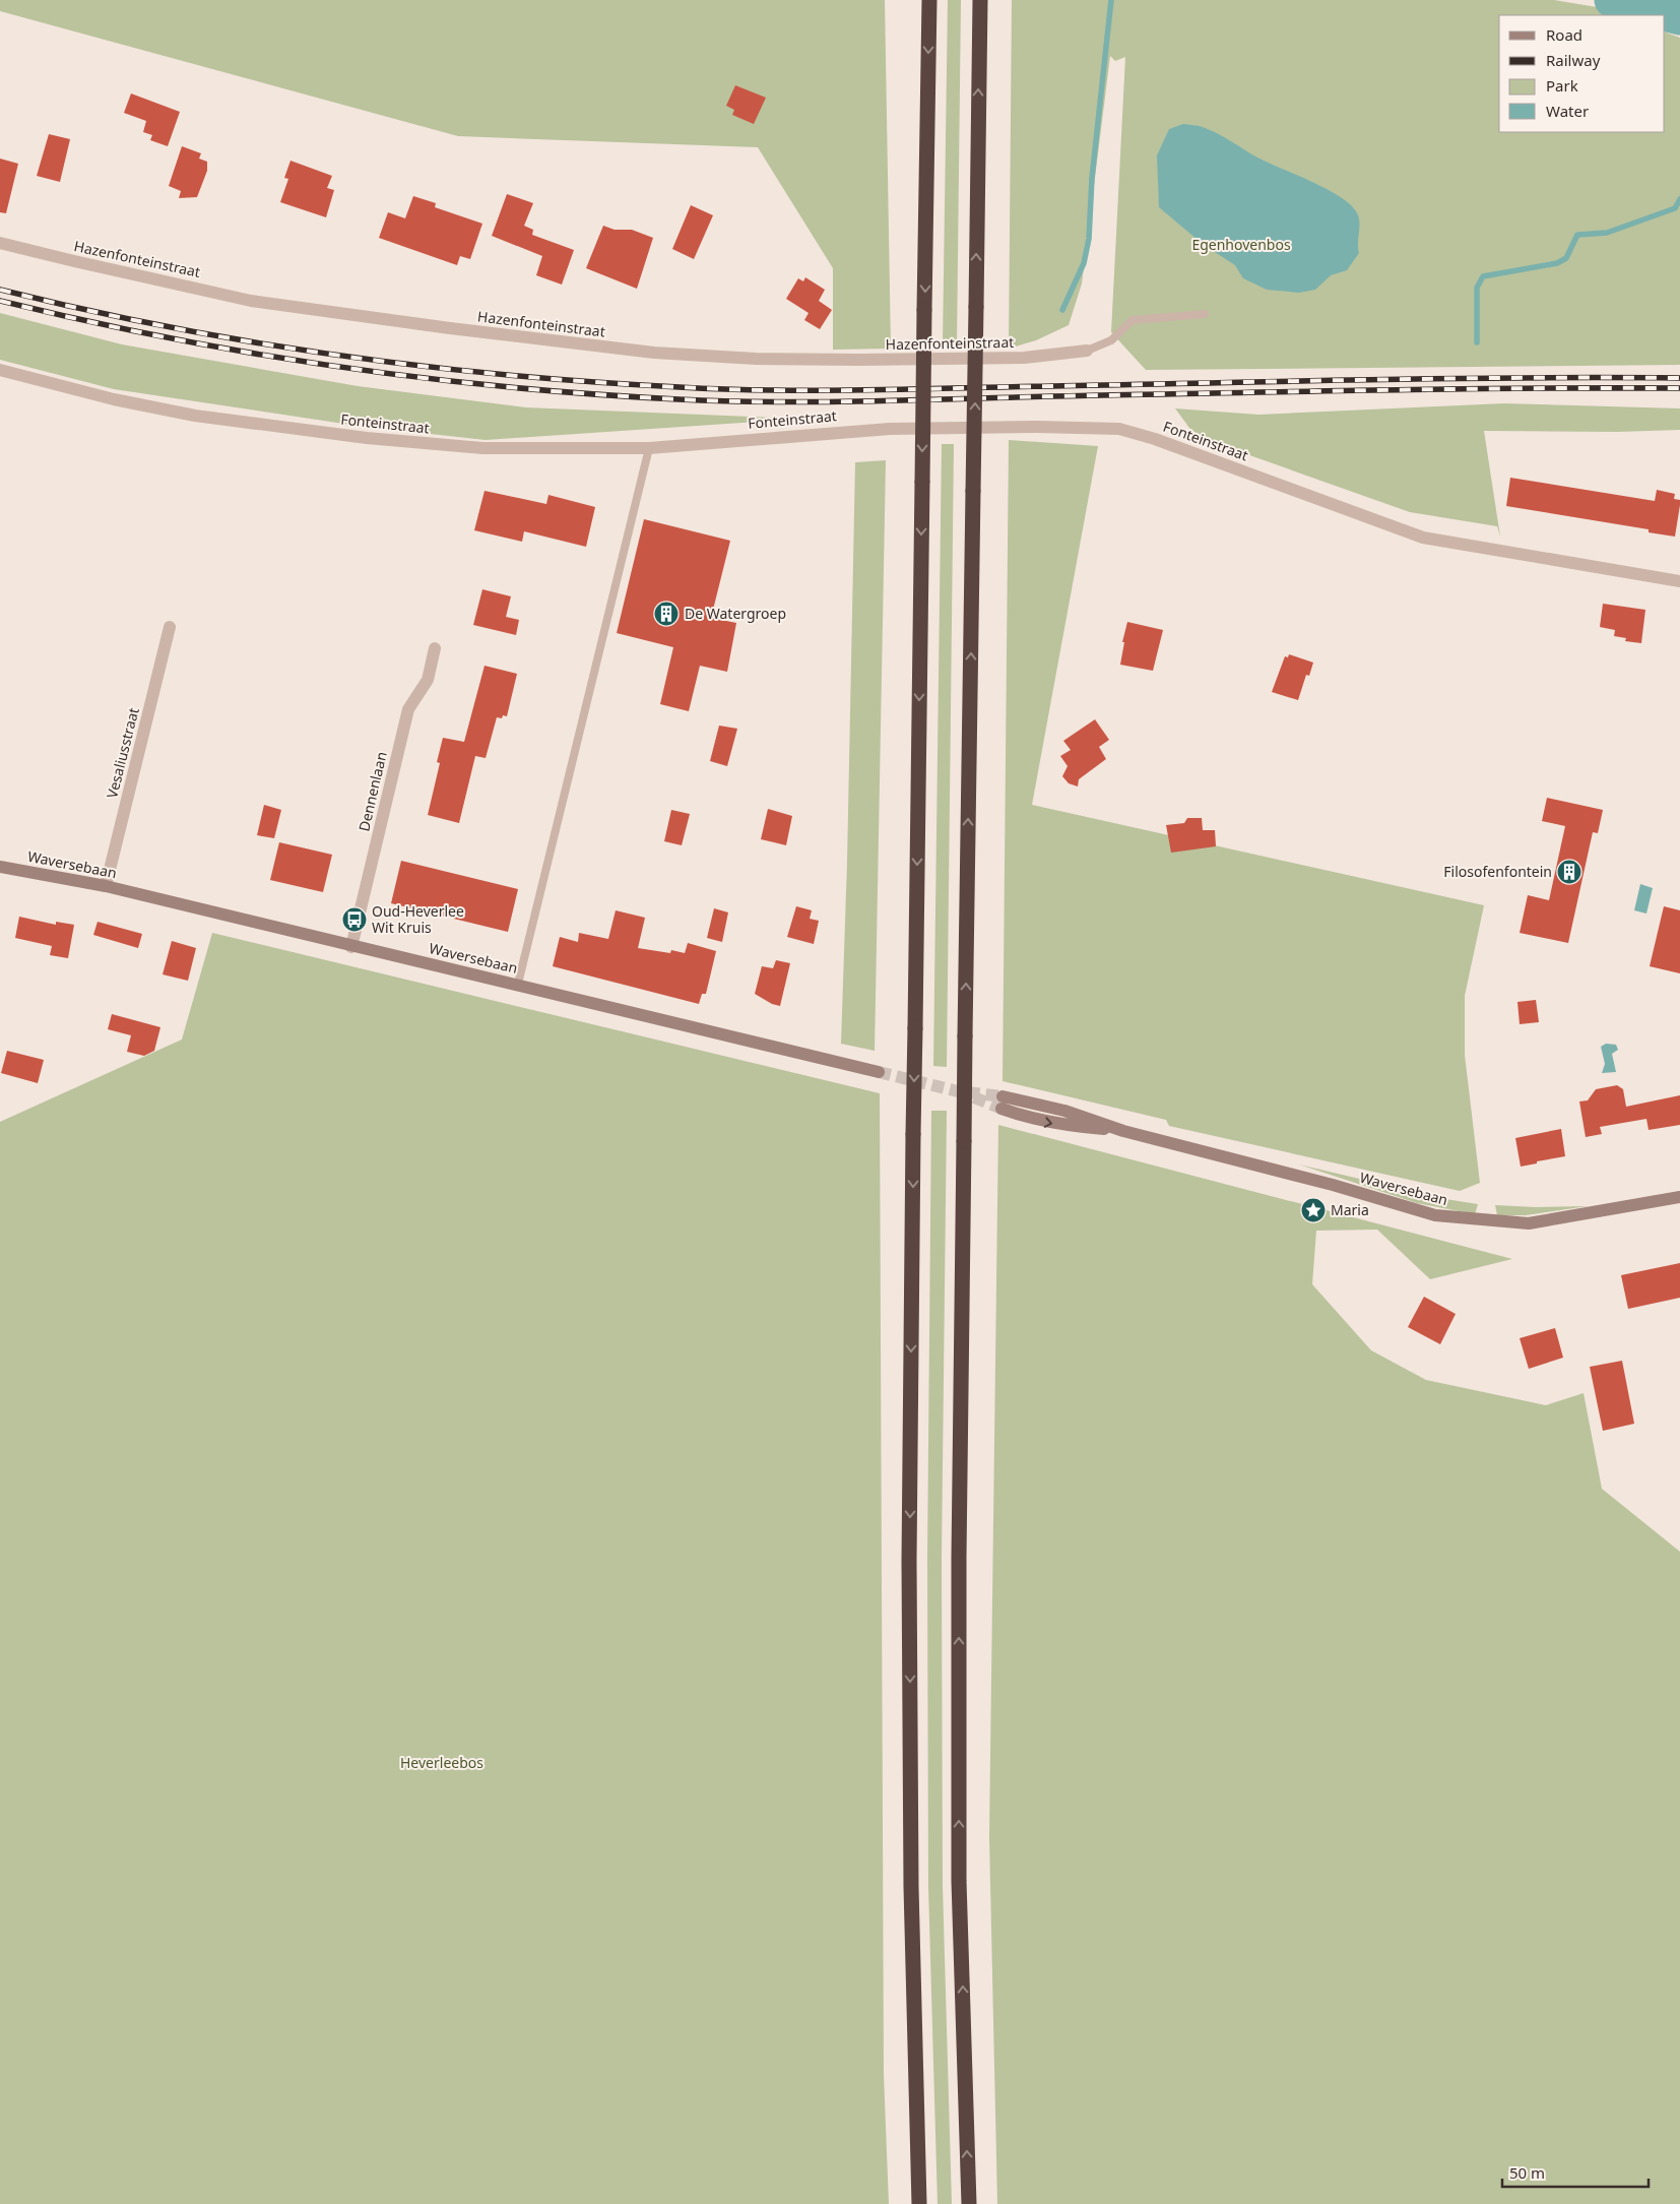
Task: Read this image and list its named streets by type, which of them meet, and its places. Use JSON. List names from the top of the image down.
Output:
{
  "streets": {
    "street": [
      "Hazenfonteinstraat",
      "Fonteinstraat",
      "Vesaliusstraat",
      "Dennenlaan",
      "Waversebaan"
    ]
  },
  "crossings": [
    ["Vesaliusstraat", "Waversebaan"],
    ["Dennenlaan", "Waversebaan"]
  ],
  "parks": ["Egenhovenbos", "Heverleebos"],
  "places": {
    "building": ["De Watergroep", "Filosofenfontein"],
    "bus stop": ["Oud-Heverlee Wit Kruis"],
    "place": ["Maria"]
  },
  "legend": [
    "Road",
    "Railway",
    "Park",
    "Water"
  ],
  "scale_bar": "50 m"
}
